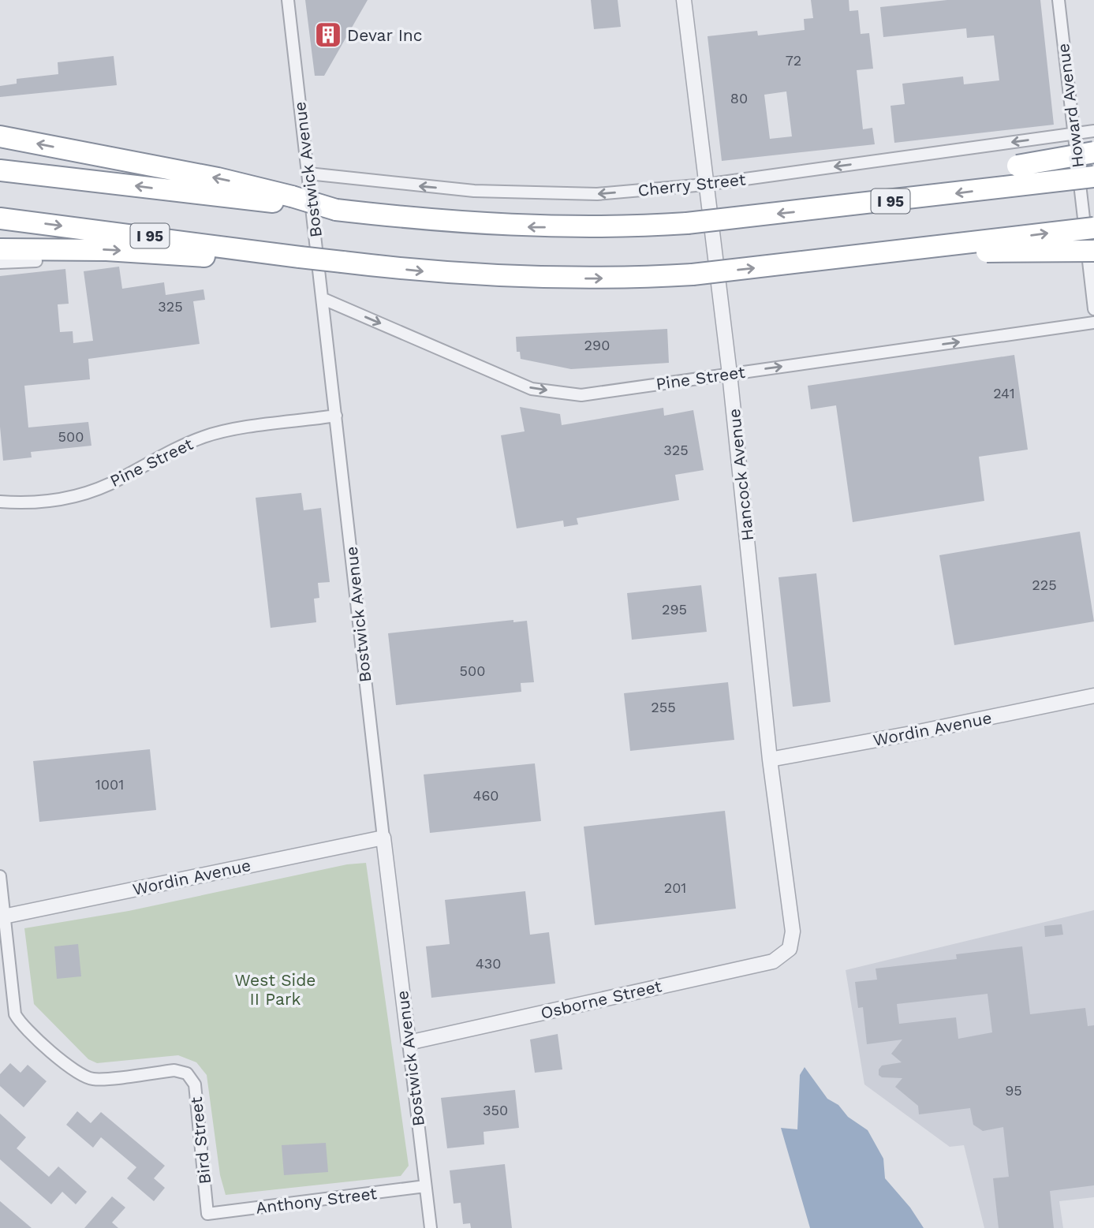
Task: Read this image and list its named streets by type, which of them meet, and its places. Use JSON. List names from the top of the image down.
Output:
{
  "streets": {
    "highway": ["I 95"],
    "street": [
      "Howard Avenue",
      "Bostwick Avenue",
      "Cherry Street",
      "Pine Street",
      "Hancock Avenue",
      "Wordin Avenue",
      "Osborne Street",
      "Bird Street",
      "Anthony Street"
    ]
  },
  "crossings": [
    ["Howard Avenue", "Cherry Street"],
    ["Bostwick Avenue", "Cherry Street"],
    ["Bostwick Avenue", "Pine Street"],
    ["Bostwick Avenue", "Wordin Avenue"],
    ["Bostwick Avenue", "Osborne Street"],
    ["Bostwick Avenue", "Anthony Street"],
    ["Cherry Street", "Hancock Avenue"],
    ["Pine Street", "Hancock Avenue"],
    ["Hancock Avenue", "Wordin Avenue"],
    ["Hancock Avenue", "Osborne Street"],
    ["Wordin Avenue", "Bird Street"],
    ["Bird Street", "Anthony Street"]
  ],
  "one_way": ["Cherry Street", "Pine Street"],
  "parks": ["West Side II Park"],
  "places": {
    "building": ["Devar Inc"]
  },
  "house_numbers": [
    "72",
    "80",
    "325",
    "290",
    "241",
    "500",
    "325",
    "225",
    "295",
    "500",
    "255",
    "1001",
    "460",
    "201",
    "430",
    "95",
    "350"
  ]
}
